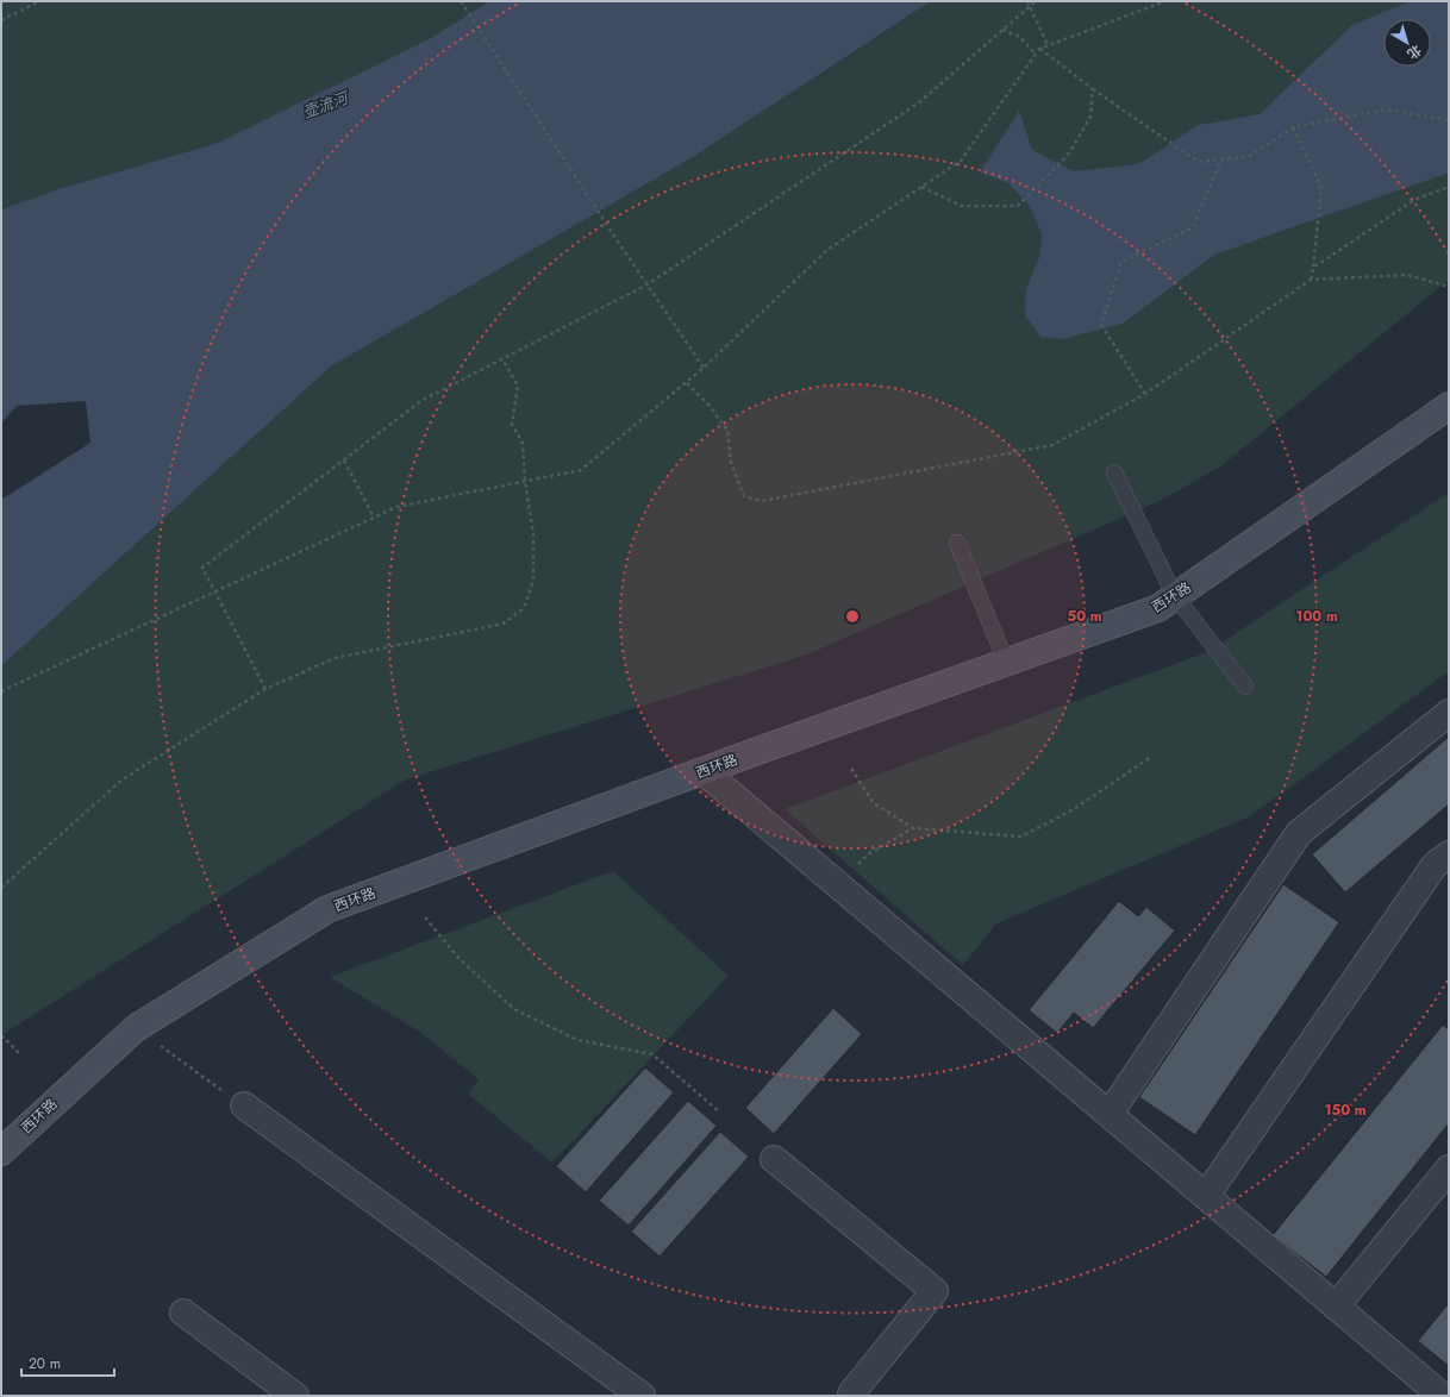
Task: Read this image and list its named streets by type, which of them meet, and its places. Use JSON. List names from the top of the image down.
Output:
{
  "streets": {
    "main road": ["西环路"]
  },
  "water": ["壶流河"],
  "scale_bar": "20 m",
  "north": "bottom right",
  "rings": ["50 m", "100 m", "150 m"]
}
